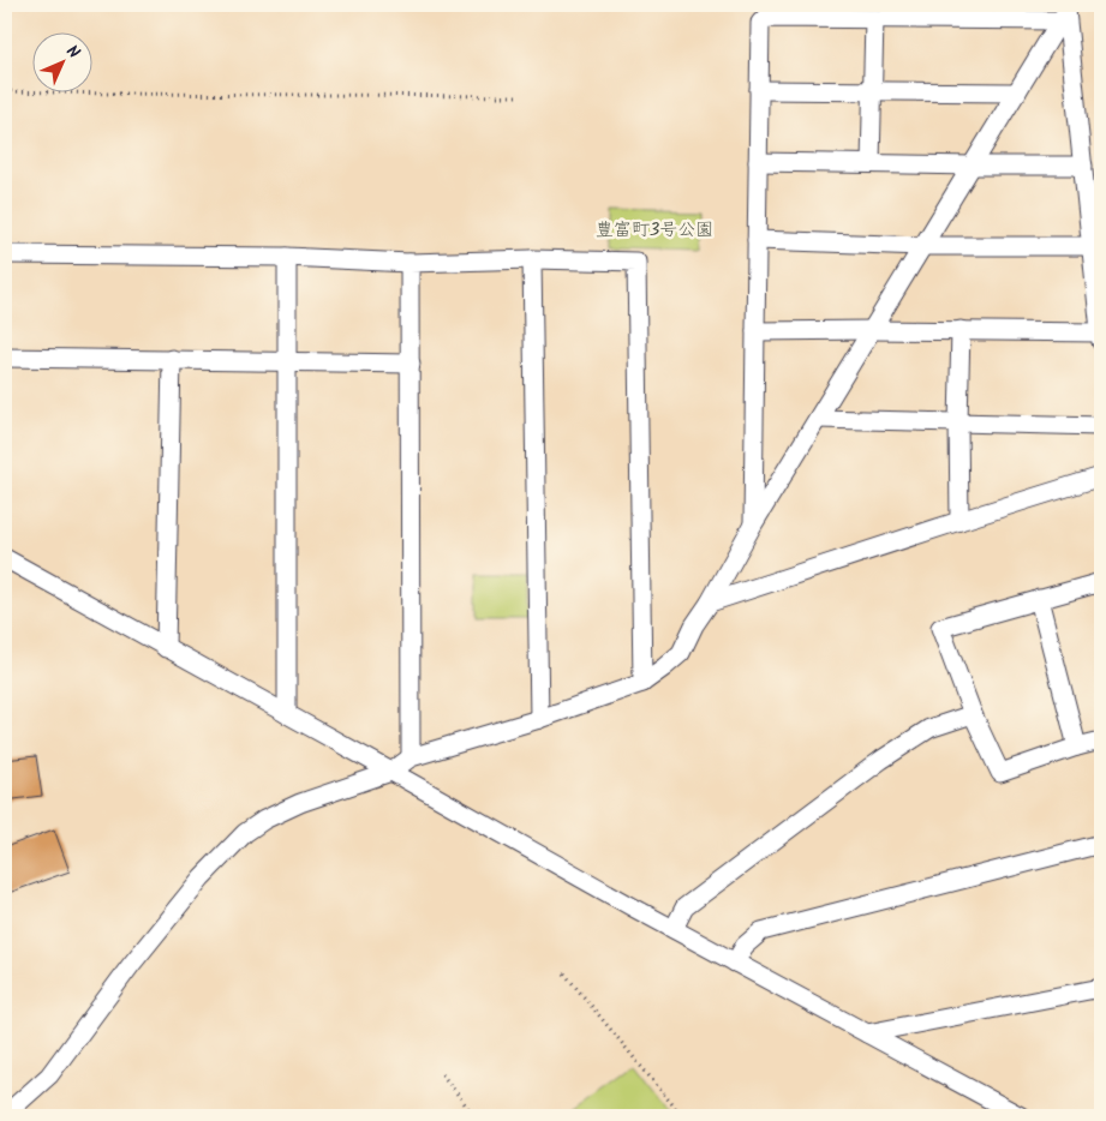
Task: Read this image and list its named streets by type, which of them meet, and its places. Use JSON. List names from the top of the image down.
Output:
{
  "parks": ["豊富町3号公園"],
  "north": "top right"
}
